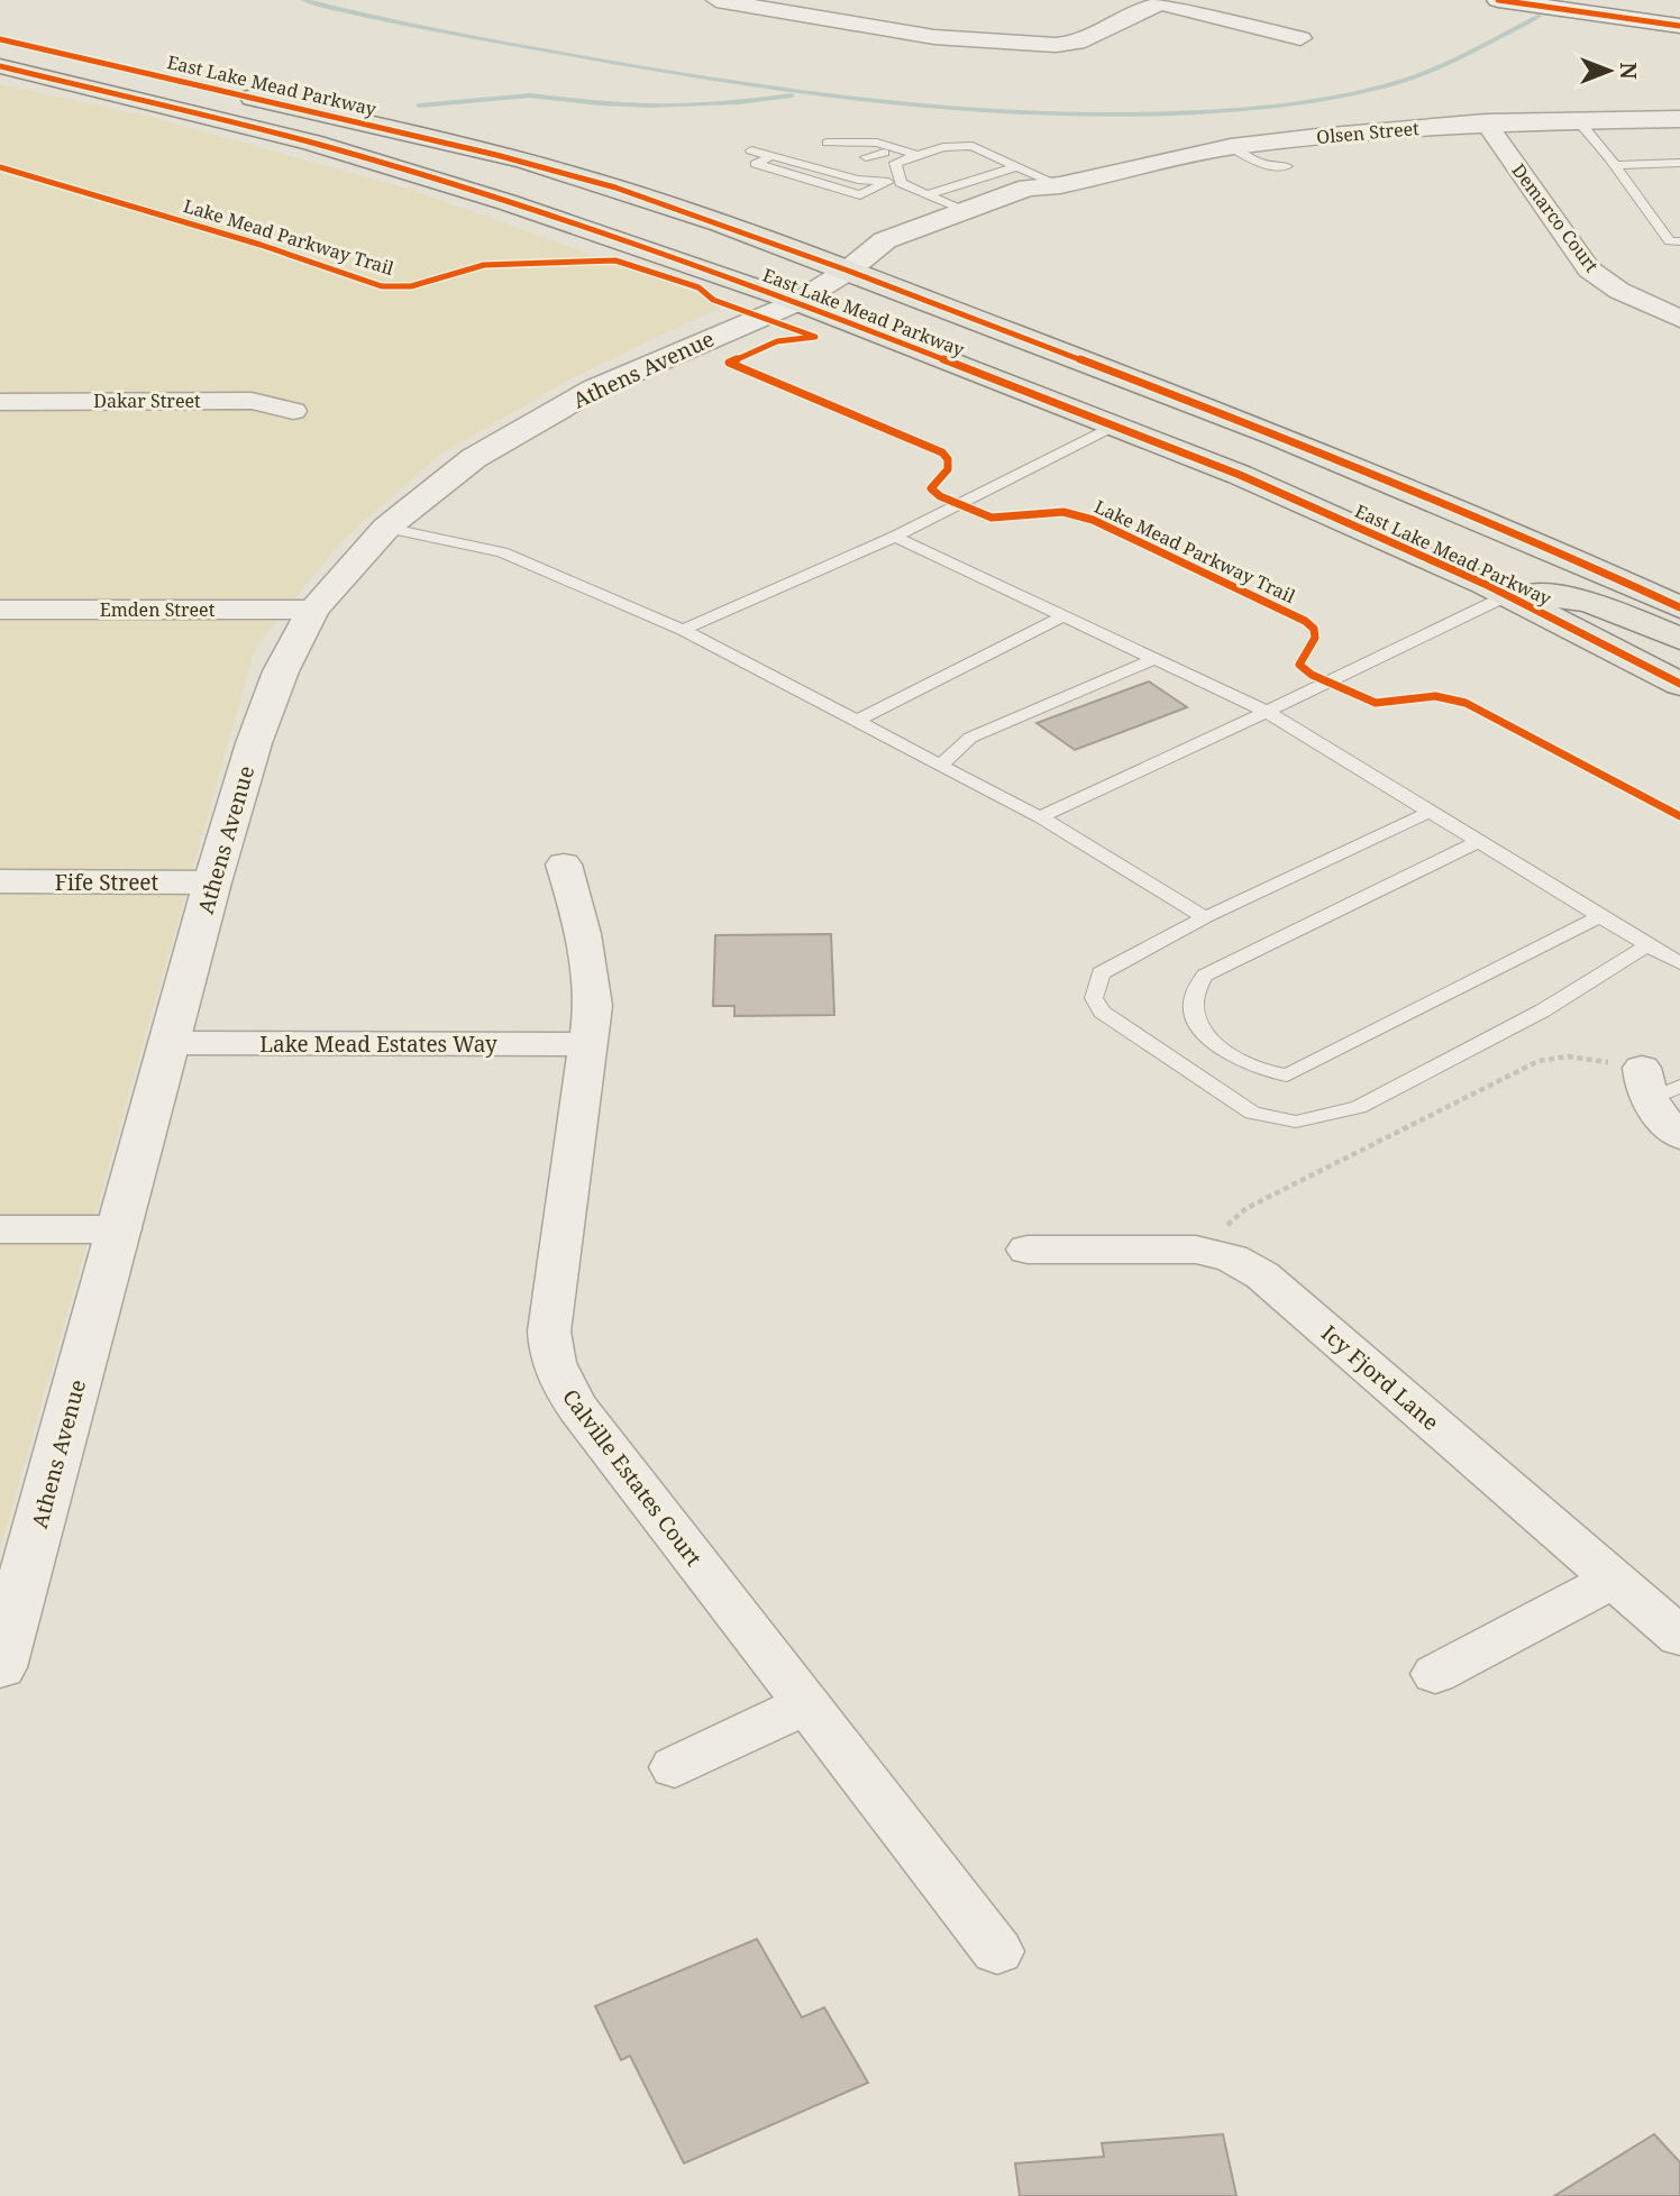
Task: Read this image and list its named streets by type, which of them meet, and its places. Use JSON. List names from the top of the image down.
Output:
{
  "streets": {
    "main road": ["East Lake Mead Parkway"],
    "street": [
      "Olsen Street",
      "Demarco Court",
      "Athens Avenue",
      "Dakar Street",
      "Emden Street",
      "Fife Street",
      "Lake Mead Estates Way",
      "Icy Fjord Lane",
      "Calville Estates Court"
    ],
    "cycle path": ["Lake Mead Parkway Trail"]
  },
  "crossings": [
    ["East Lake Mead Parkway", "Olsen Street"],
    ["East Lake Mead Parkway", "Athens Avenue"],
    ["Olsen Street", "Demarco Court"],
    ["Olsen Street", "Athens Avenue"],
    ["Athens Avenue", "Emden Street"],
    ["Athens Avenue", "Fife Street"],
    ["Athens Avenue", "Lake Mead Estates Way"],
    ["Lake Mead Estates Way", "Calville Estates Court"]
  ],
  "north": "right"
}
